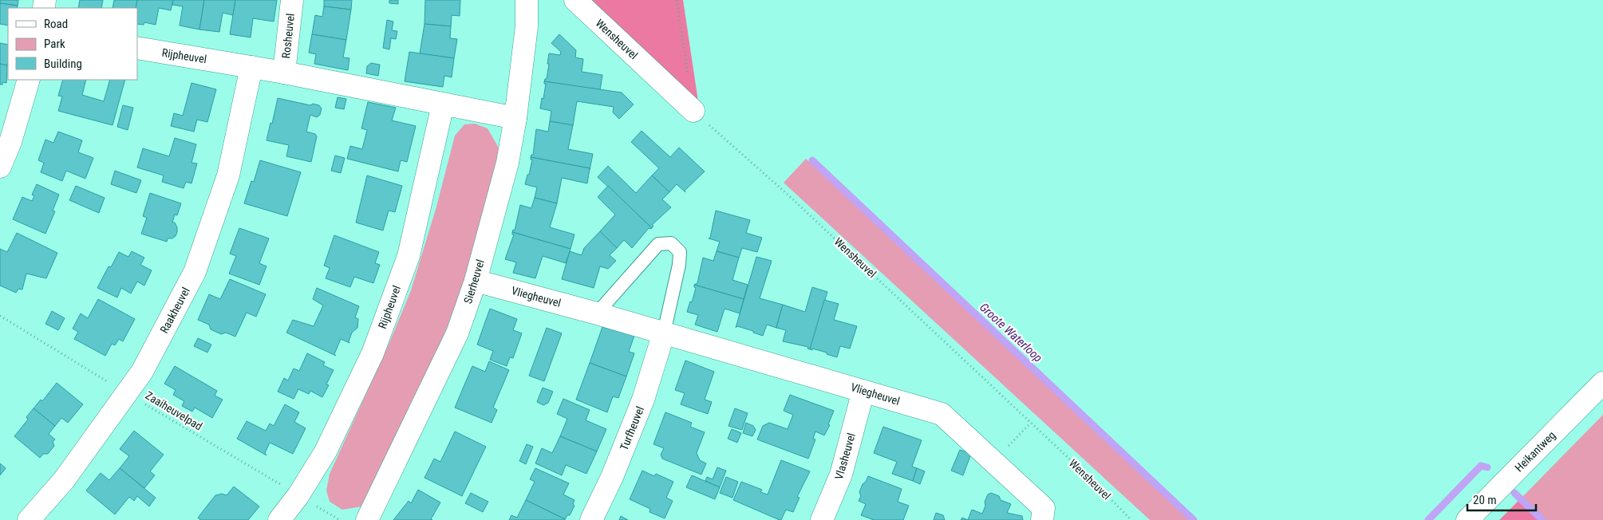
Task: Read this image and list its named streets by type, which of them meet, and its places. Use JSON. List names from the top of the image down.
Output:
{
  "streets": {
    "street": [
      "Rosheuvel",
      "Wensheuvel",
      "Rijpheuvel",
      "Sierheuvel",
      "Vliegheuvel",
      "Raakheuvel",
      "Turfheuvel",
      "Heikantweg",
      "Vlasheuvel"
    ],
    "path": ["Zaaiheuvelpad"]
  },
  "crossings": [
    ["Rosheuvel", "Rijpheuvel"],
    ["Rijpheuvel", "Sierheuvel"],
    ["Rijpheuvel", "Raakheuvel"],
    ["Rijpheuvel", "Zaaiheuvelpad"],
    ["Sierheuvel", "Vliegheuvel"],
    ["Vliegheuvel", "Turfheuvel"],
    ["Vliegheuvel", "Vlasheuvel"],
    ["Raakheuvel", "Zaaiheuvelpad"]
  ],
  "water": ["Groote Waterloop"],
  "legend": ["Road", "Park", "Building"],
  "scale_bar": "20 m"
}
